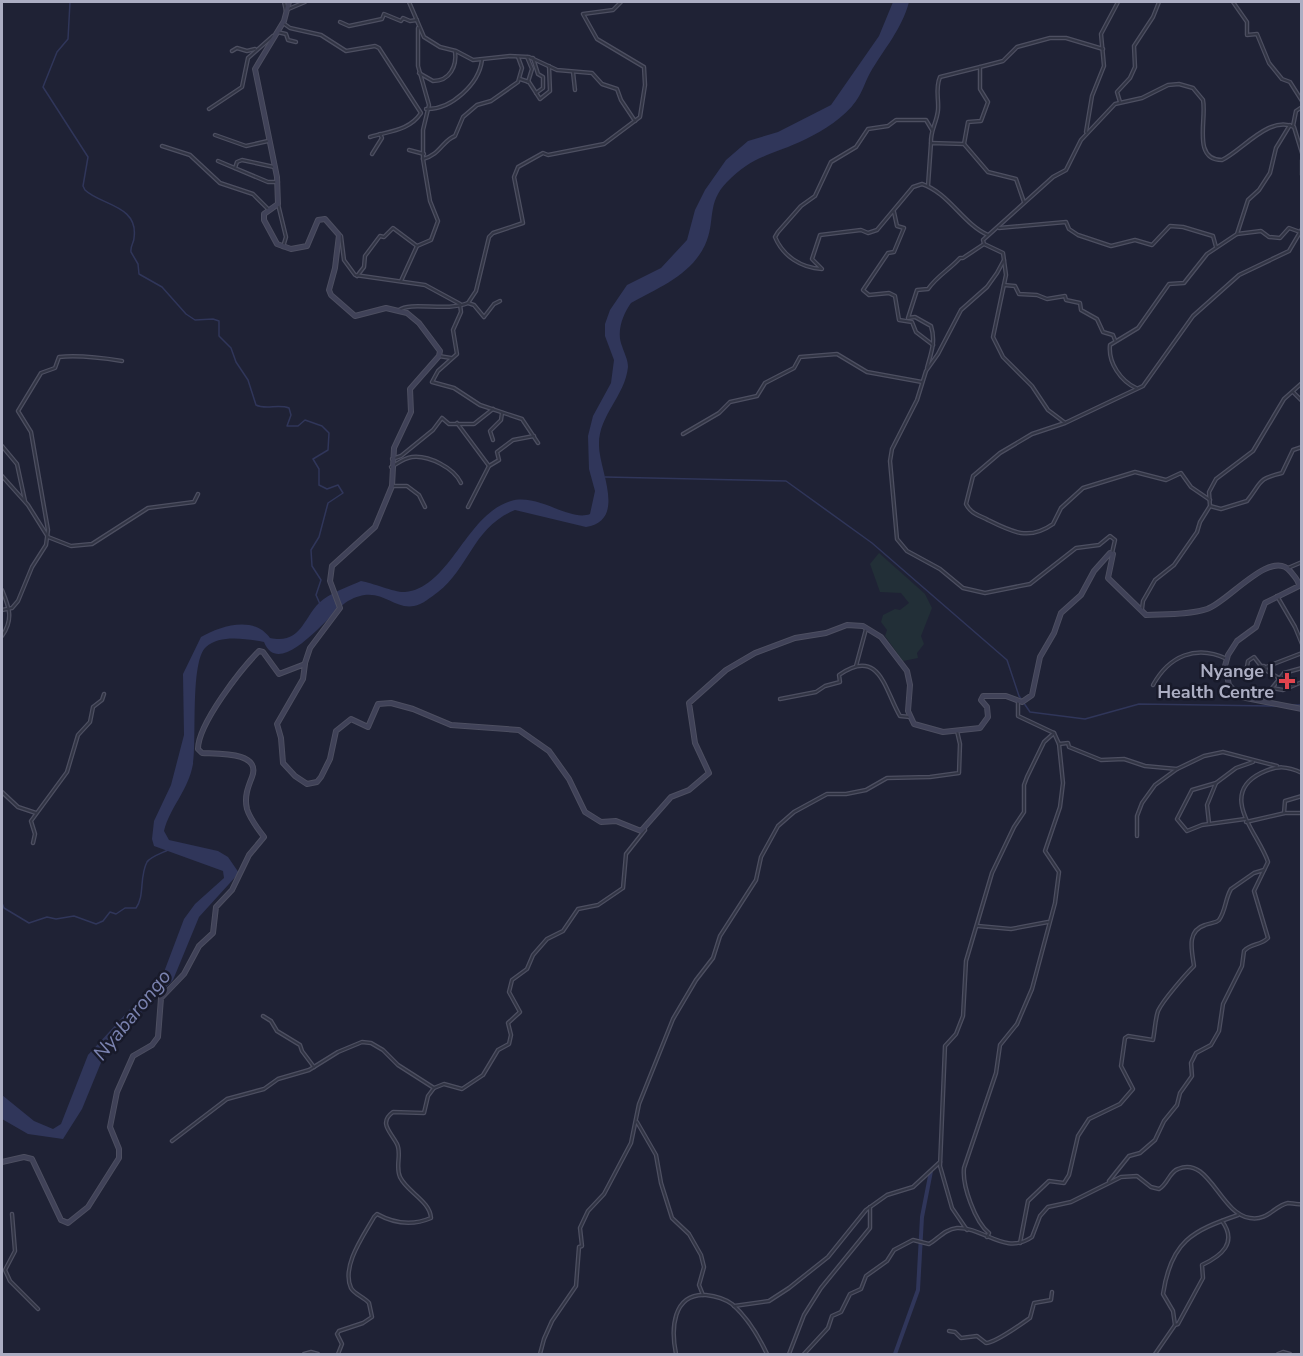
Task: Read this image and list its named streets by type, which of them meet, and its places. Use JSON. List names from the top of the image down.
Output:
{
  "water": ["Nyabarongo"],
  "places": {
    "health": ["Nyange I Health Centre"]
  }
}
